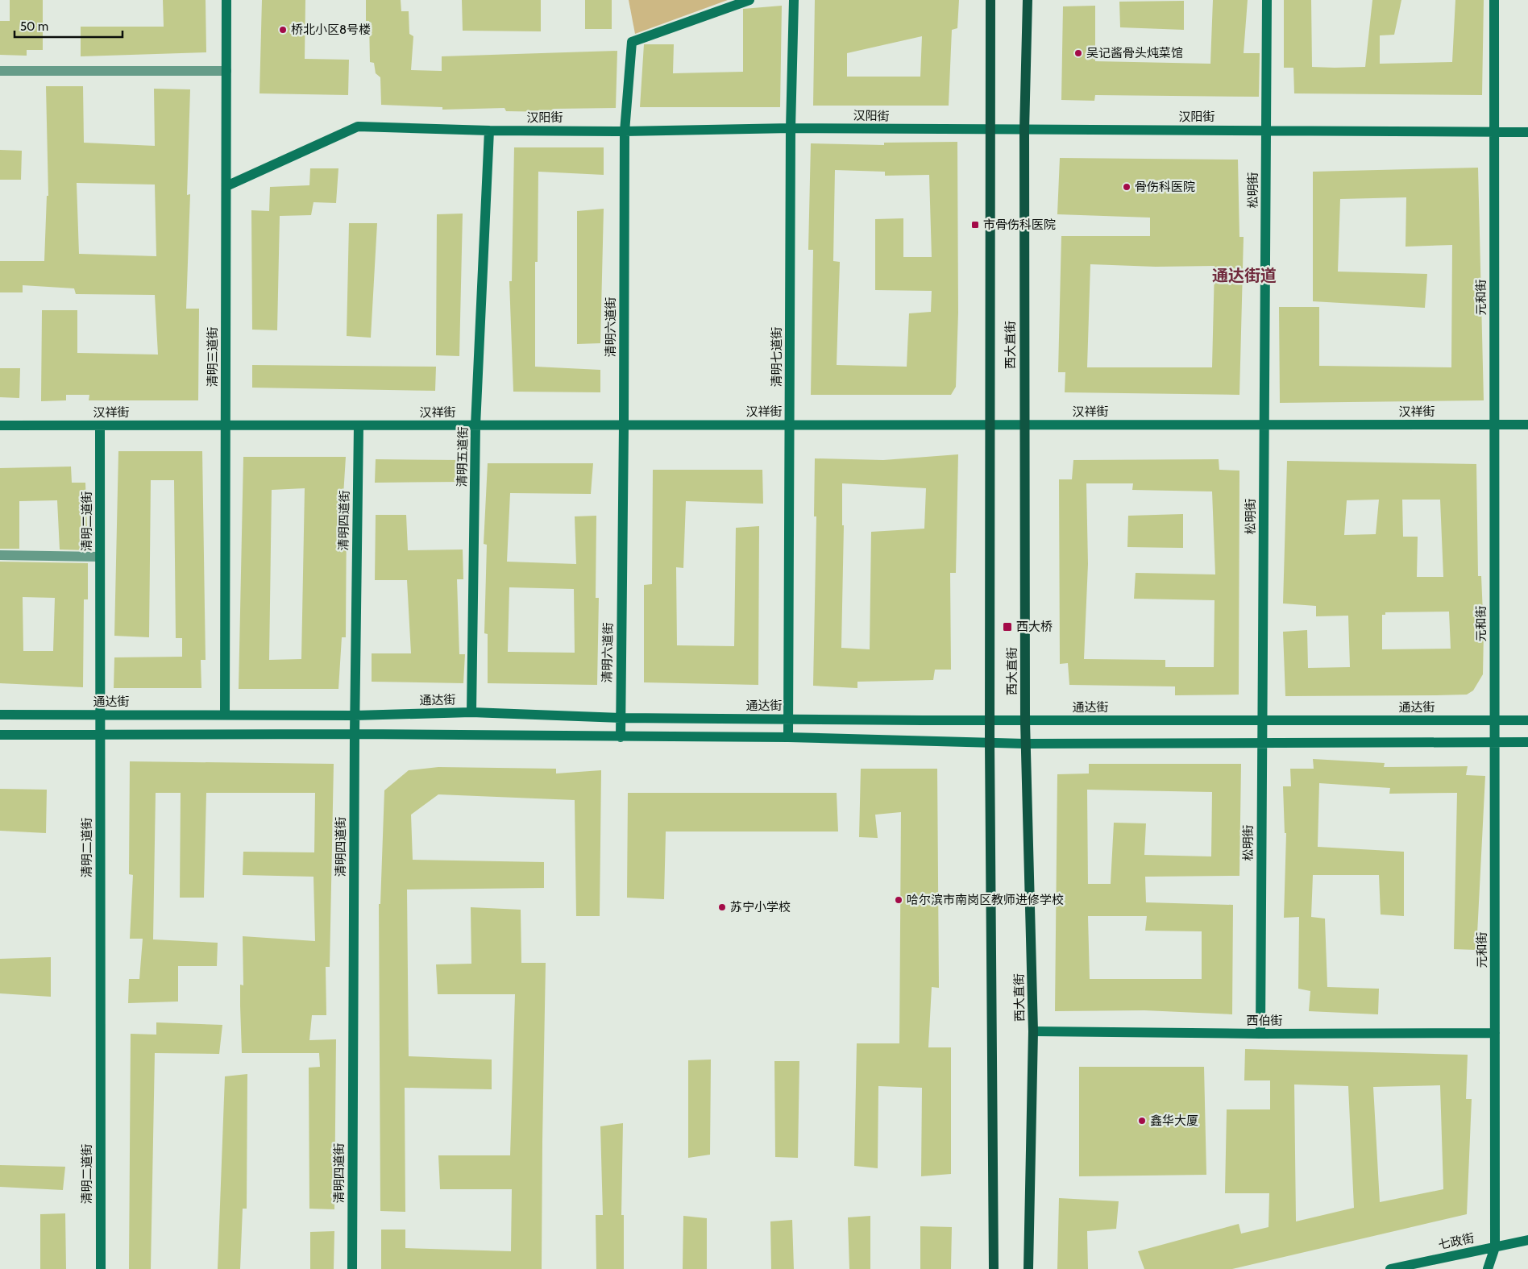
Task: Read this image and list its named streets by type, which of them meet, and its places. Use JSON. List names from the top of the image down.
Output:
{
  "streets": {
    "main road": ["西大直街"],
    "street": [
      "汉阳街",
      "松明街",
      "元和街",
      "清明六道街",
      "清明三道街",
      "清明七道街",
      "汉祥街",
      "清明五道街",
      "清明四道街",
      "清明二道街",
      "通达街",
      "西伯街",
      "七政街"
    ]
  },
  "crossings": [
    ["汉阳街", "松明街"],
    ["汉阳街", "元和街"],
    ["汉阳街", "清明六道街"],
    ["汉阳街", "西大直街"],
    ["汉阳街", "清明三道街"],
    ["汉阳街", "清明七道街"],
    ["汉阳街", "清明五道街"],
    ["松明街", "汉祥街"],
    ["松明街", "通达街"],
    ["松明街", "西伯街"],
    ["元和街", "汉祥街"],
    ["元和街", "通达街"],
    ["元和街", "西伯街"],
    ["元和街", "七政街"],
    ["清明六道街", "汉祥街"],
    ["清明六道街", "通达街"],
    ["西大直街", "汉祥街"],
    ["西大直街", "通达街"],
    ["西大直街", "西伯街"],
    ["清明三道街", "汉祥街"],
    ["清明三道街", "通达街"],
    ["清明七道街", "汉祥街"],
    ["清明七道街", "通达街"],
    ["汉祥街", "清明五道街"],
    ["汉祥街", "清明四道街"],
    ["汉祥街", "清明二道街"],
    ["清明五道街", "通达街"],
    ["清明四道街", "通达街"],
    ["清明二道街", "通达街"]
  ],
  "districts": ["通达街道"],
  "places": {
    "other": [
      "桥北小区8号楼",
      "吴记酱骨头炖菜馆",
      "骨伤科医院",
      "哈尔滨市南岗区教师进修学校",
      "苏宁小学校",
      "鑫华大厦"
    ],
    "transit": ["市骨伤科医院", "西大桥"]
  },
  "scale_bar": "50 m"
}
